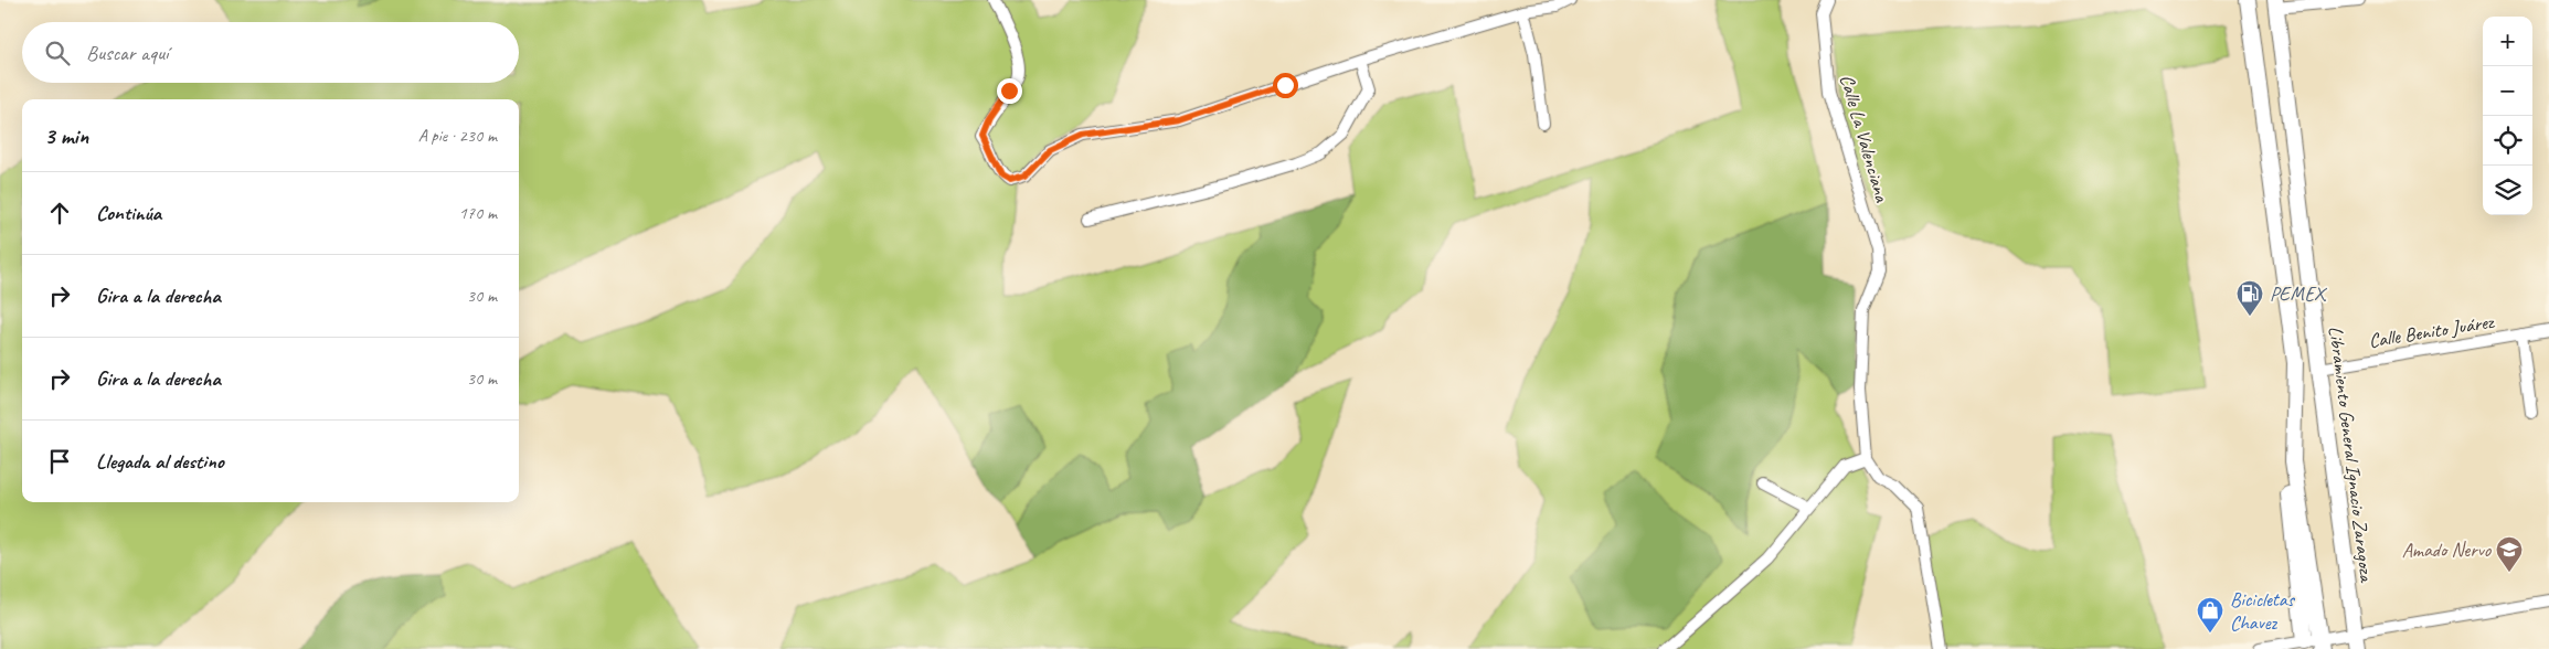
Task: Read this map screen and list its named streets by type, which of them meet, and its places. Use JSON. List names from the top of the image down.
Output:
{
  "streets": {
    "main road": ["Libramiento General Ignacio Zaragoza"],
    "street": ["Calle La Valenciana", "Calle Benito Juárez"]
  },
  "crossings": [
    ["Calle Benito Juárez", "Libramiento General Ignacio Zaragoza"]
  ],
  "places": {
    "fuel station": ["PEMEX"],
    "school or university": ["Amado Nervo"],
    "shop": ["Bicicletas Chavez"]
  },
  "page": {
    "map_buttons": ["+", "−"],
    "search": "Buscar aquí",
    "heading": ["3 min", "A pie · 230 m"],
    "list": [
      ["Continúa", "170 m"],
      ["Gira a la derecha", "30 m"],
      ["Gira a la derecha", "30 m"],
      "Llegada al destino"
    ]
  }
}
